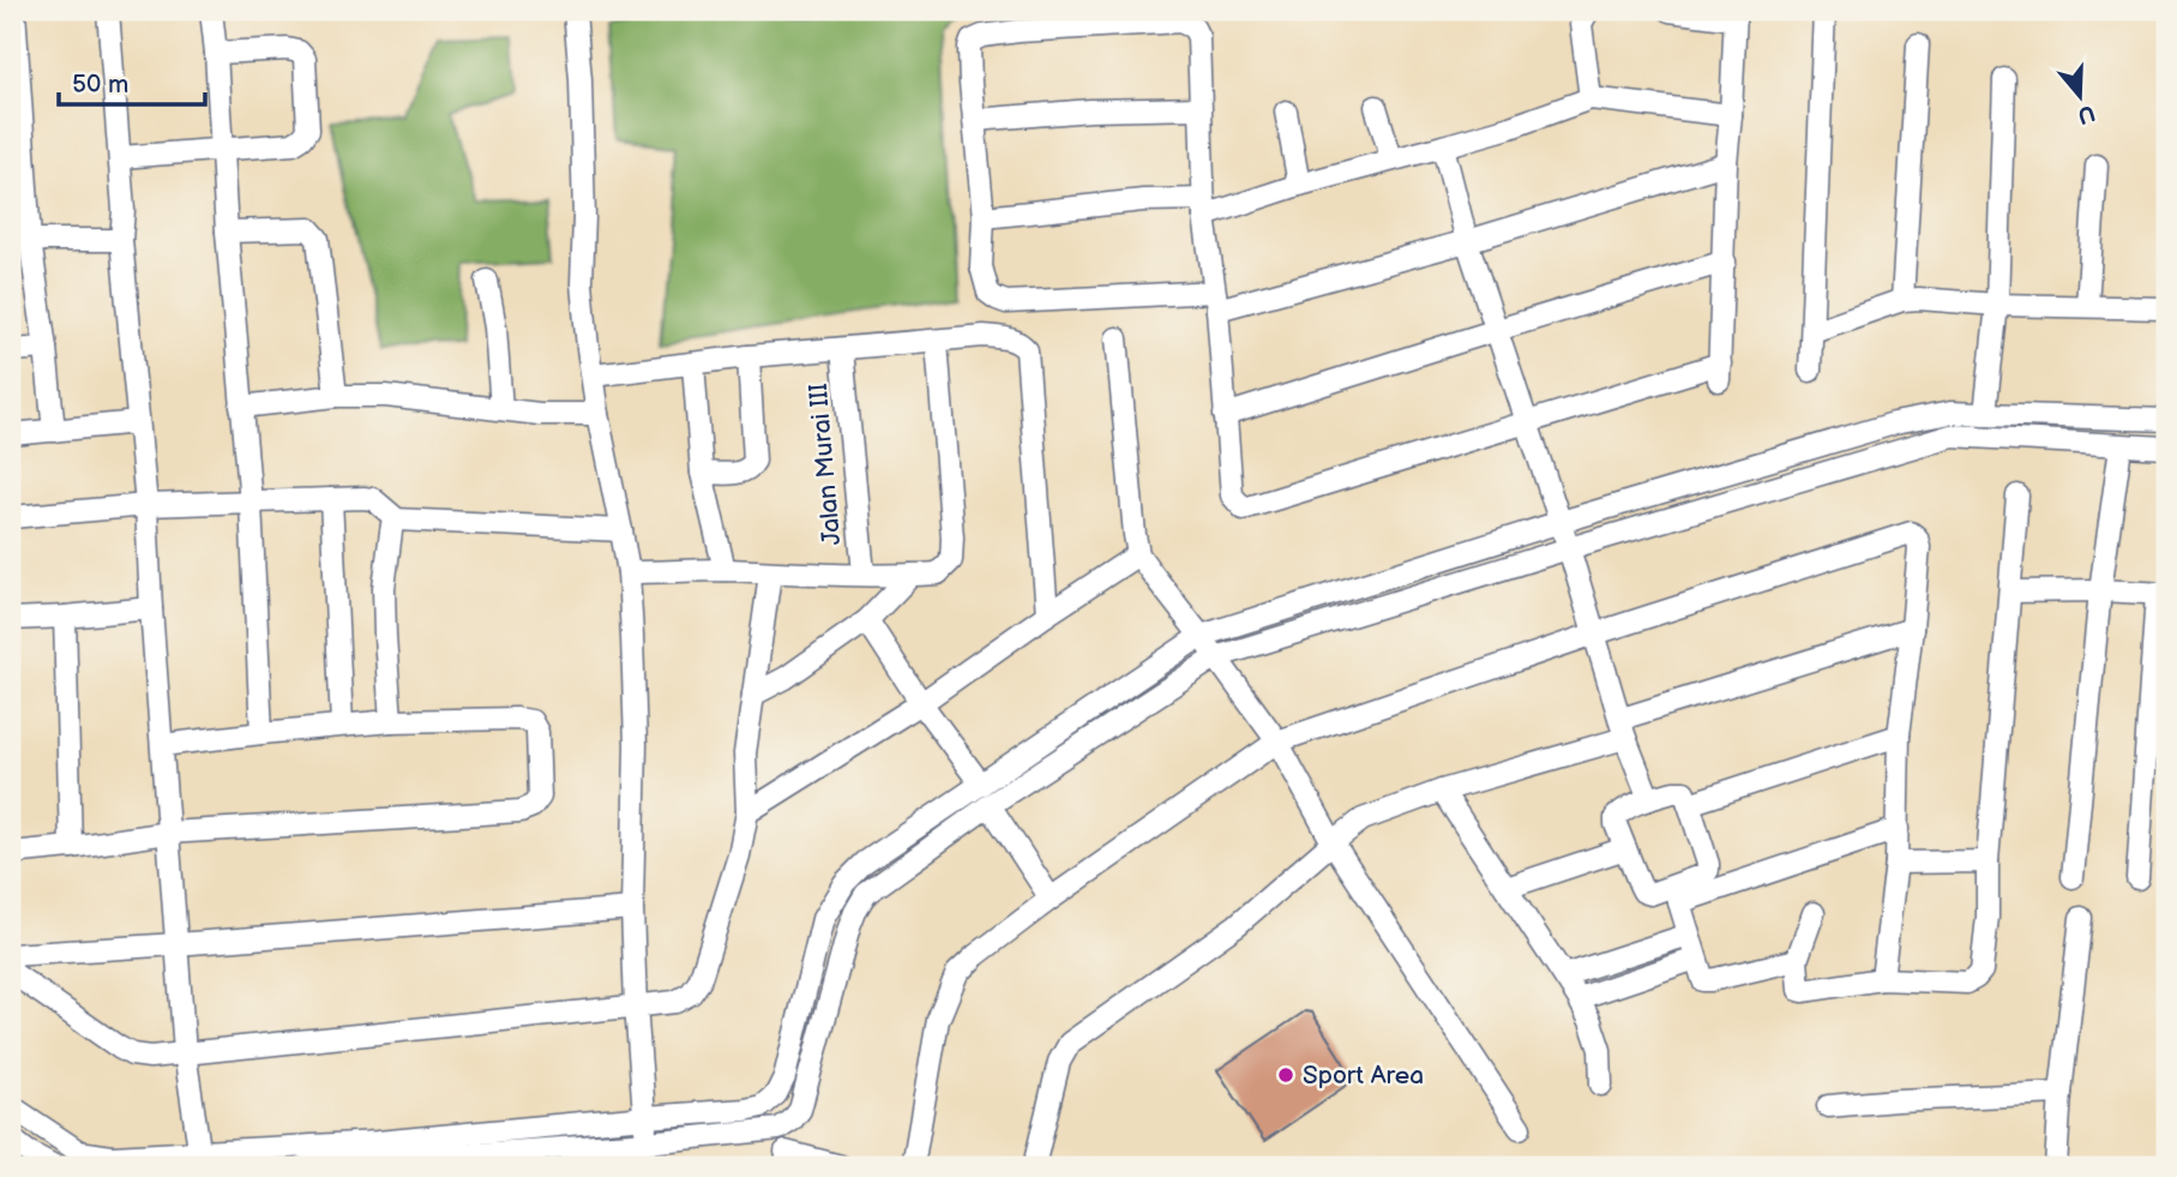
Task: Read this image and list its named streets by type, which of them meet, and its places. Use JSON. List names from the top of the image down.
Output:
{
  "streets": {
    "street": ["Jalan Murai III"]
  },
  "places": ["Sport Area"],
  "scale_bar": "50 m",
  "north": "bottom"
}
